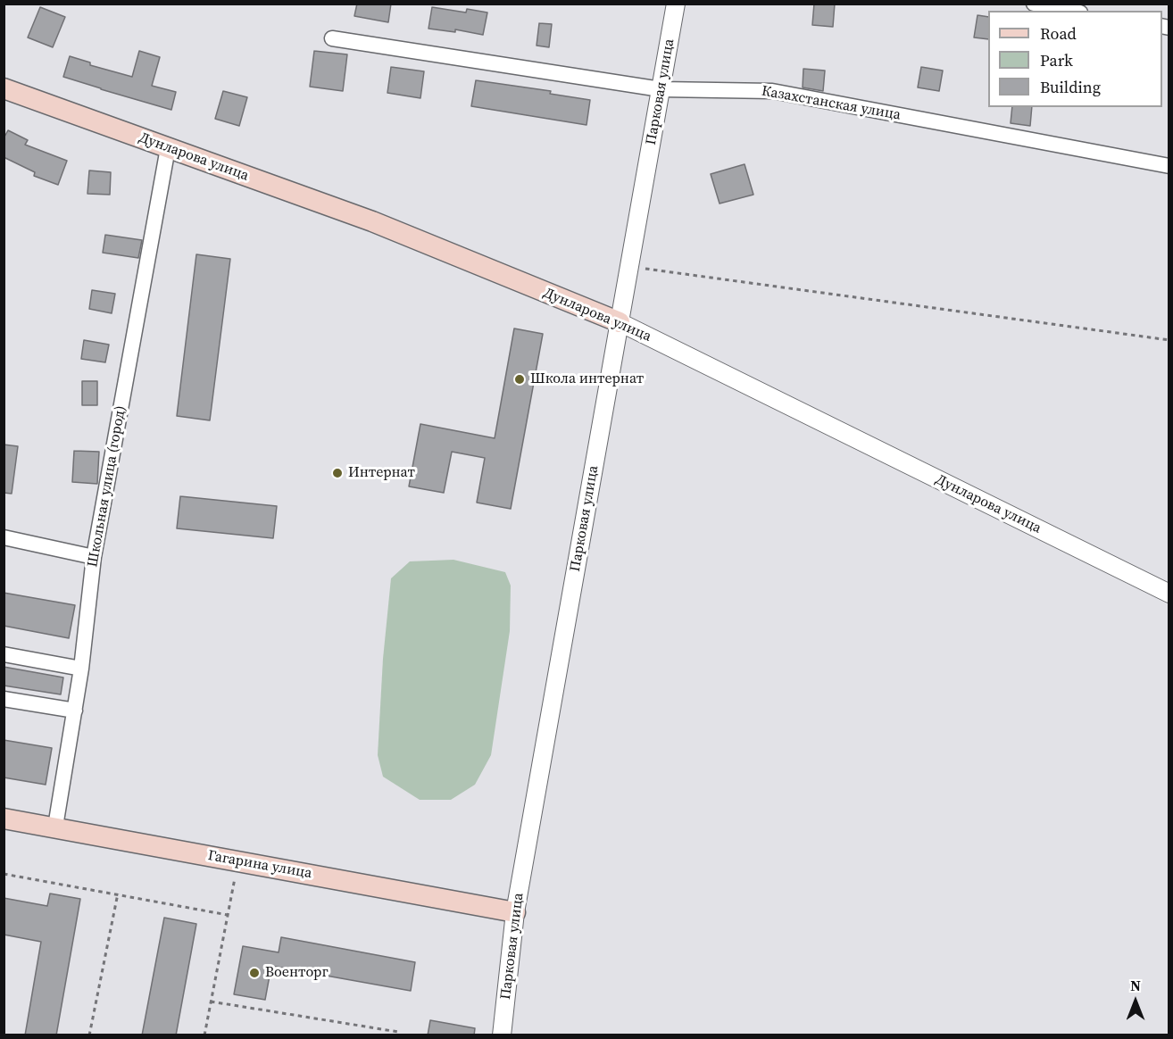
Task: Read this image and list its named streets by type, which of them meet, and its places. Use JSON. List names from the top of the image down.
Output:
{
  "streets": {
    "main road": ["Дунларова улица", "Гагарина улица"],
    "street": ["Парковая улица", "Казахстанская улица", "Школьная улица (город)"]
  },
  "crossings": [
    ["Парковая улица", "Казахстанская улица"],
    ["Парковая улица", "Дунларова улица"],
    ["Парковая улица", "Гагарина улица"],
    ["Дунларова улица", "Школьная улица (город)"],
    ["Школьная улица (город)", "Гагарина улица"]
  ],
  "places": ["Школа интернат", "Интернат", "Военторг"],
  "legend": ["Road", "Park", "Building"],
  "north": "top"
}
